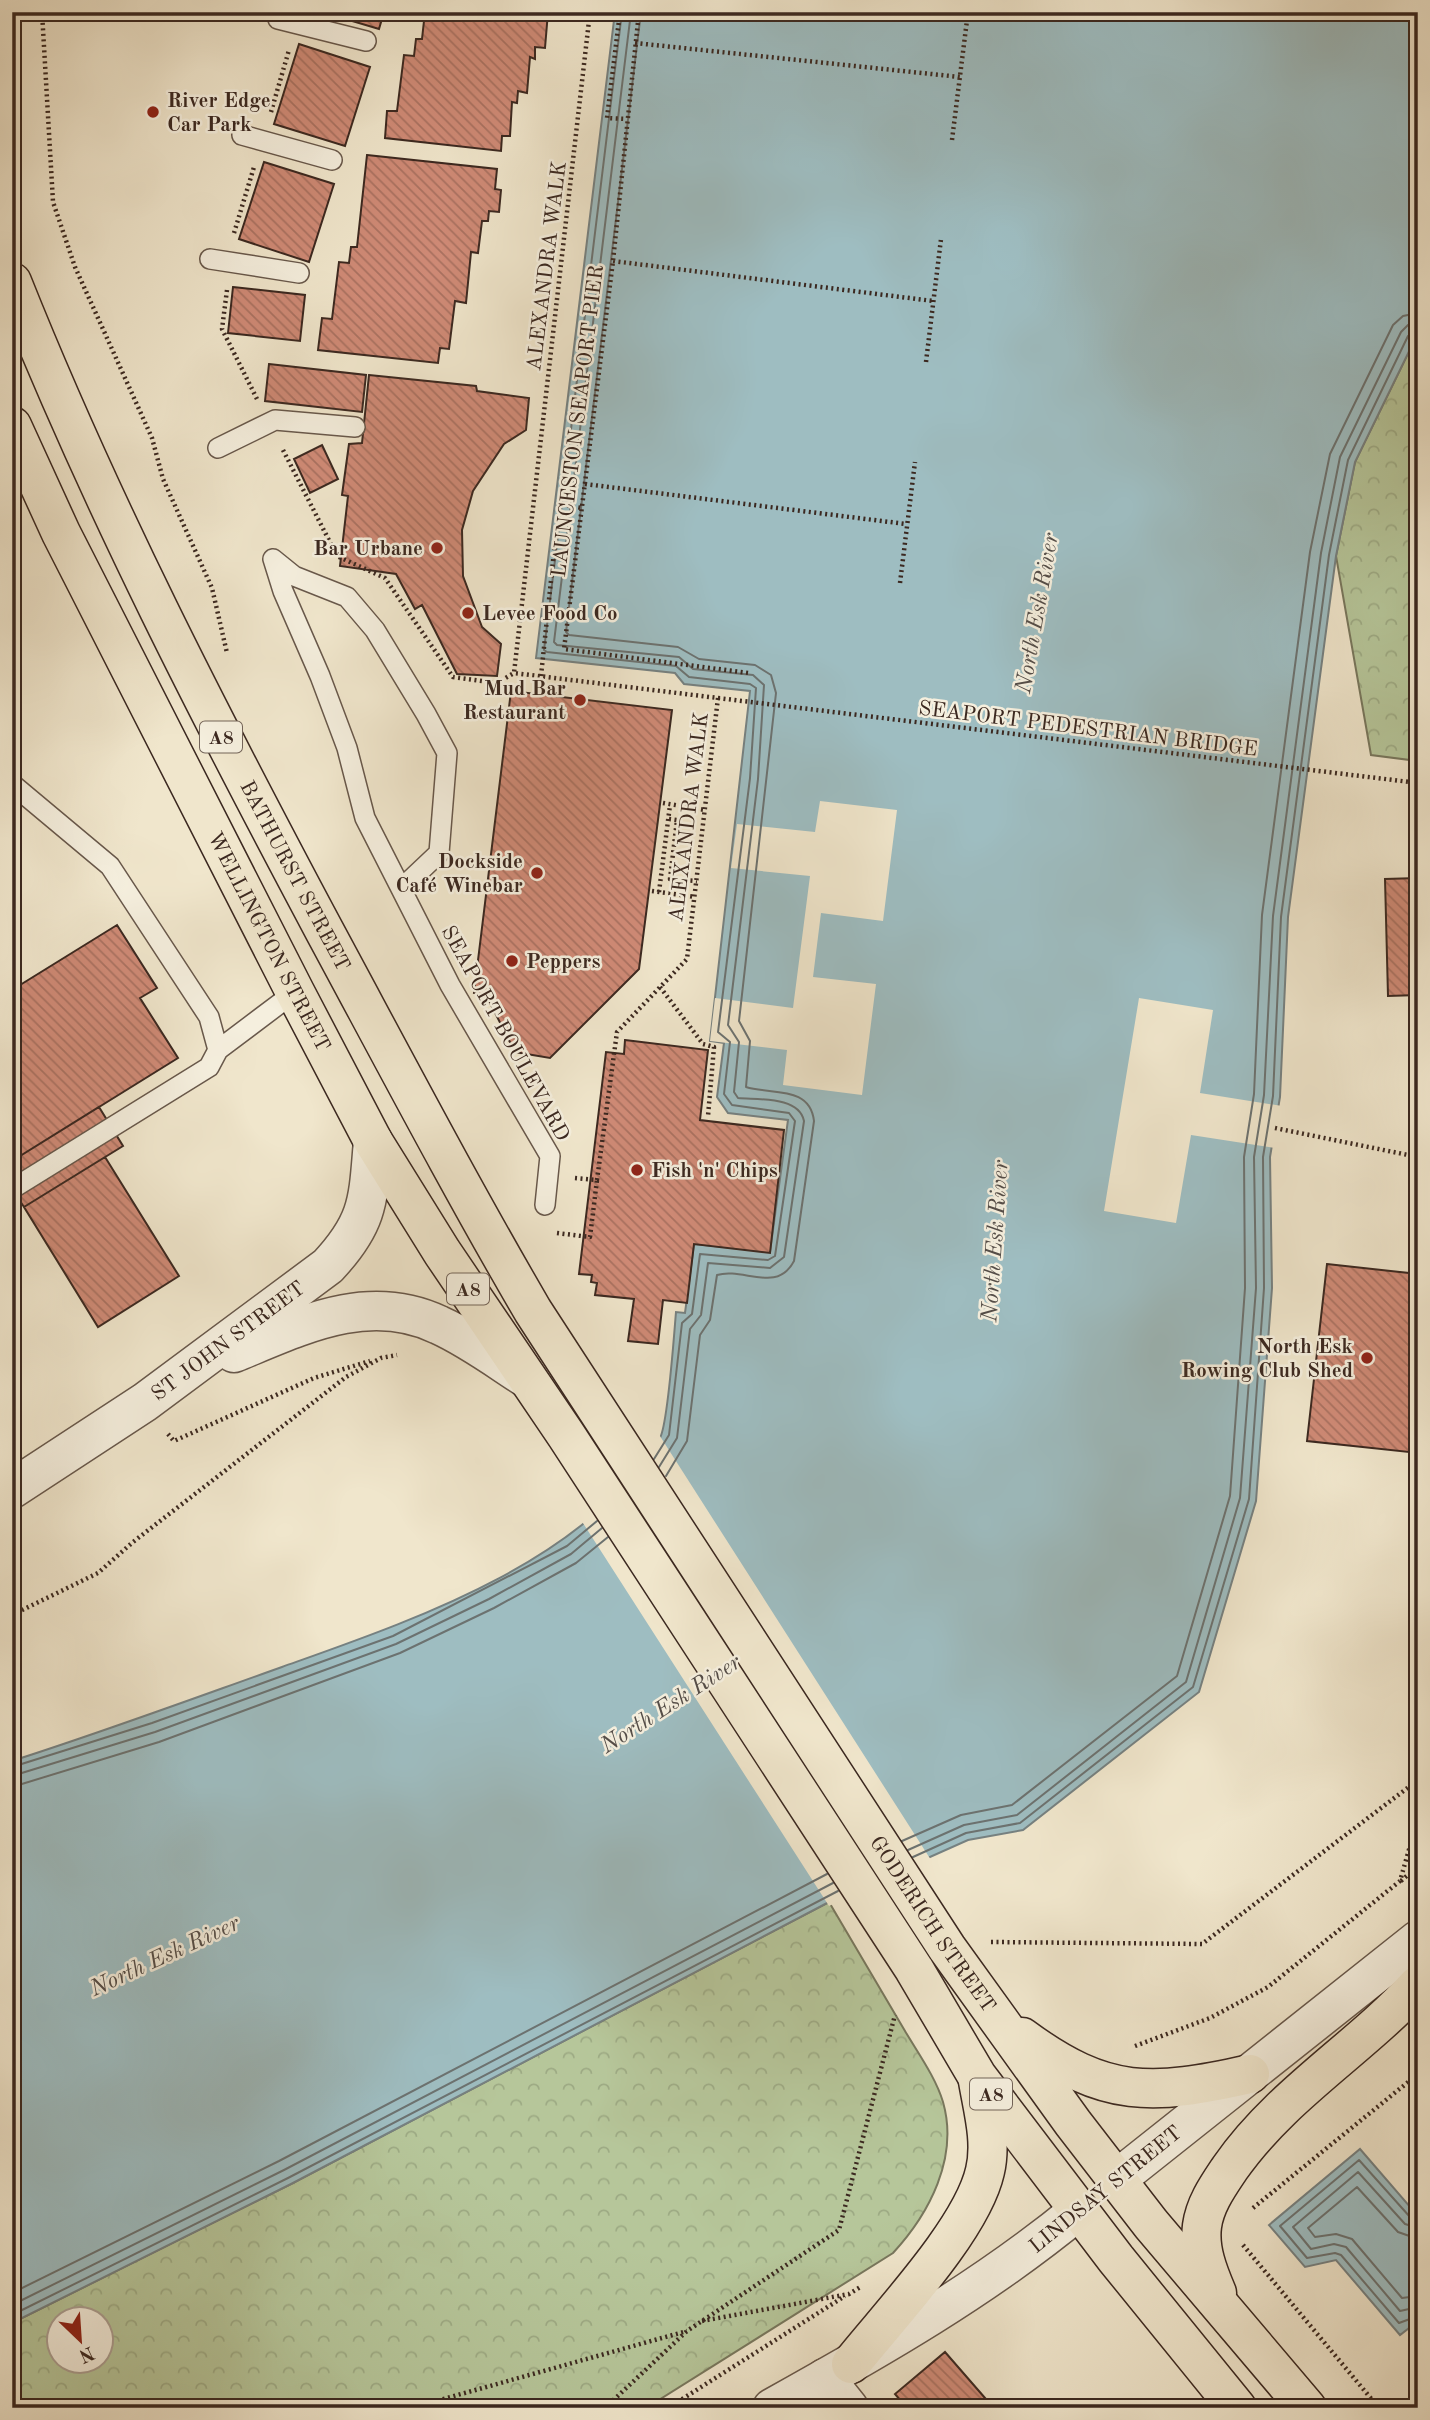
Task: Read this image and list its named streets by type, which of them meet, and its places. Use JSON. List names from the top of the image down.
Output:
{
  "streets": {
    "highway": [
      "A8",
      "BATHURST STREET",
      "WELLINGTON STREET",
      "GODERICH STREET",
      "LINDSAY STREET"
    ],
    "street": ["ST JOHN STREET"],
    "lane": ["SEAPORT BOULEVARD"],
    "path": ["ALEXANDRA WALK", "LAUNCESTON SEAPORT PIER", "SEAPORT PEDESTRIAN BRIDGE"]
  },
  "crossings": [
    ["ALEXANDRA WALK", "SEAPORT PEDESTRIAN BRIDGE"],
    ["ALEXANDRA WALK", "SEAPORT BOULEVARD"],
    ["BATHURST STREET", "GODERICH STREET"],
    ["WELLINGTON STREET", "ST JOHN STREET"],
    ["WELLINGTON STREET", "GODERICH STREET"],
    ["GODERICH STREET", "LINDSAY STREET"]
  ],
  "water": ["North Esk River"],
  "places": [
    "River Edge Car Park",
    "Bar Urbane",
    "Levee Food Co",
    "Mud Bar Restaurant",
    "Dockside Café Winebar",
    "Peppers",
    "Fish 'n' Chips",
    "North Esk Rowing Club Shed"
  ],
  "north": "bottom right"
}
